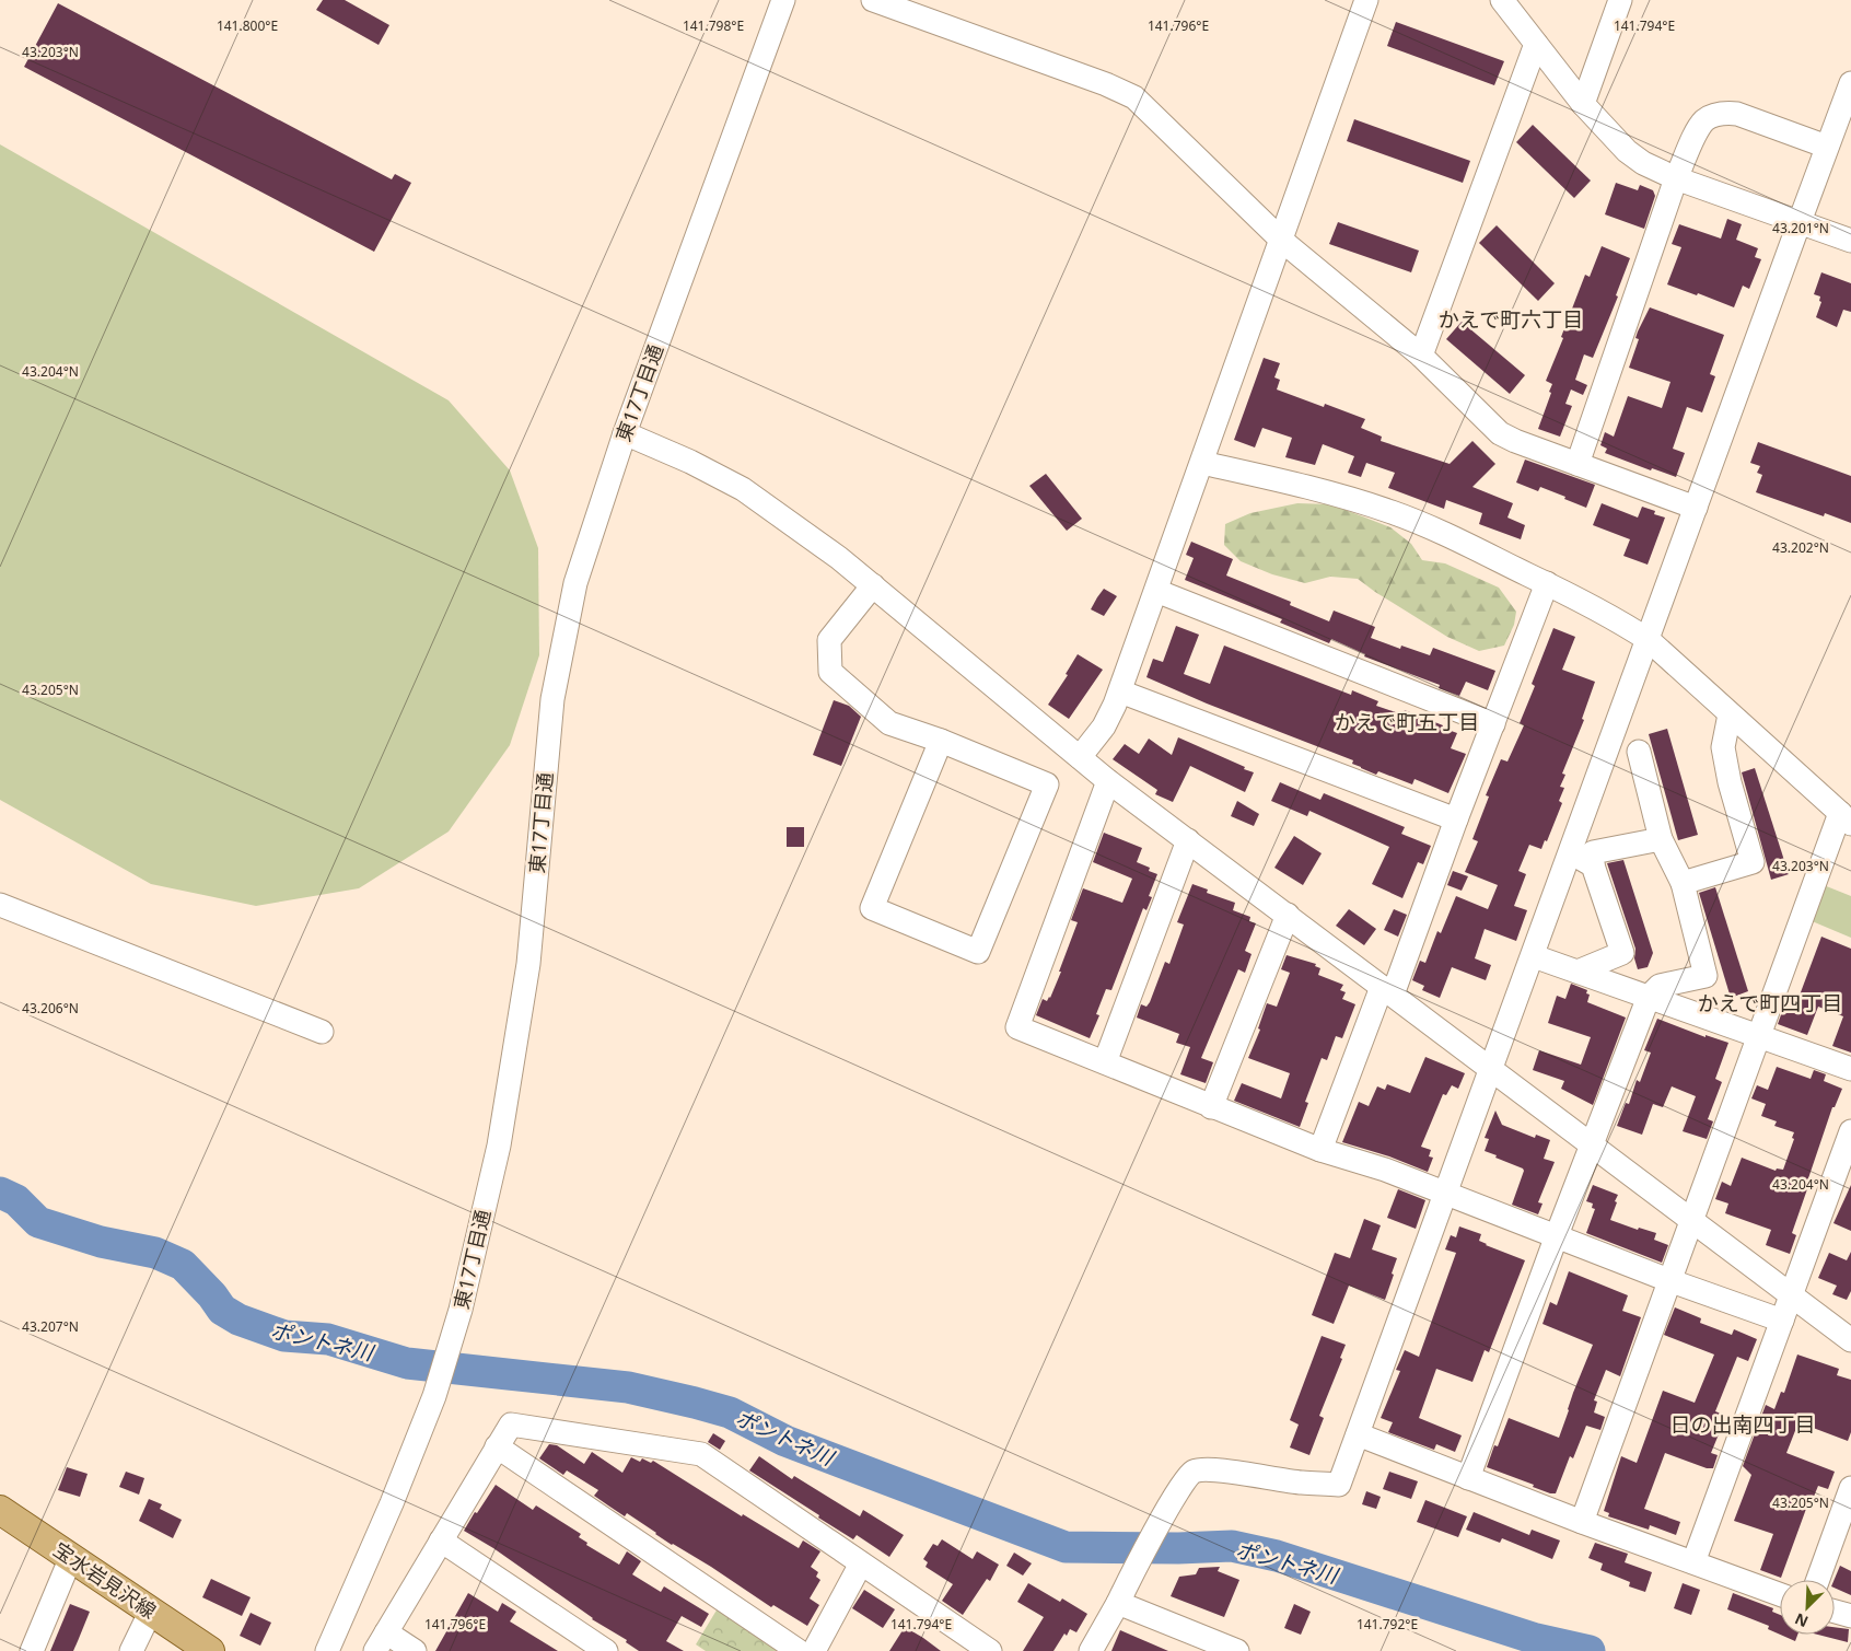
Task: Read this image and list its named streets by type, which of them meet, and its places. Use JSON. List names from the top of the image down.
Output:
{
  "streets": {
    "main road": ["宝水岩見沢線"],
    "street": ["東17丁目通"]
  },
  "districts": [
    "かえで町六丁目",
    "かえで町五丁目",
    "かえで町四丁目",
    "日の出南四丁目"
  ],
  "water": ["ポントネ川"],
  "north": "bottom left",
  "coordinates": [
    "141.800°E",
    "141.798°E",
    "141.796°E",
    "141.794°E",
    "43.203°N",
    "43.201°N",
    "43.204°N",
    "43.202°N",
    "43.205°N",
    "43.206°N",
    "43.207°N",
    "141.792°E"
  ]
}
